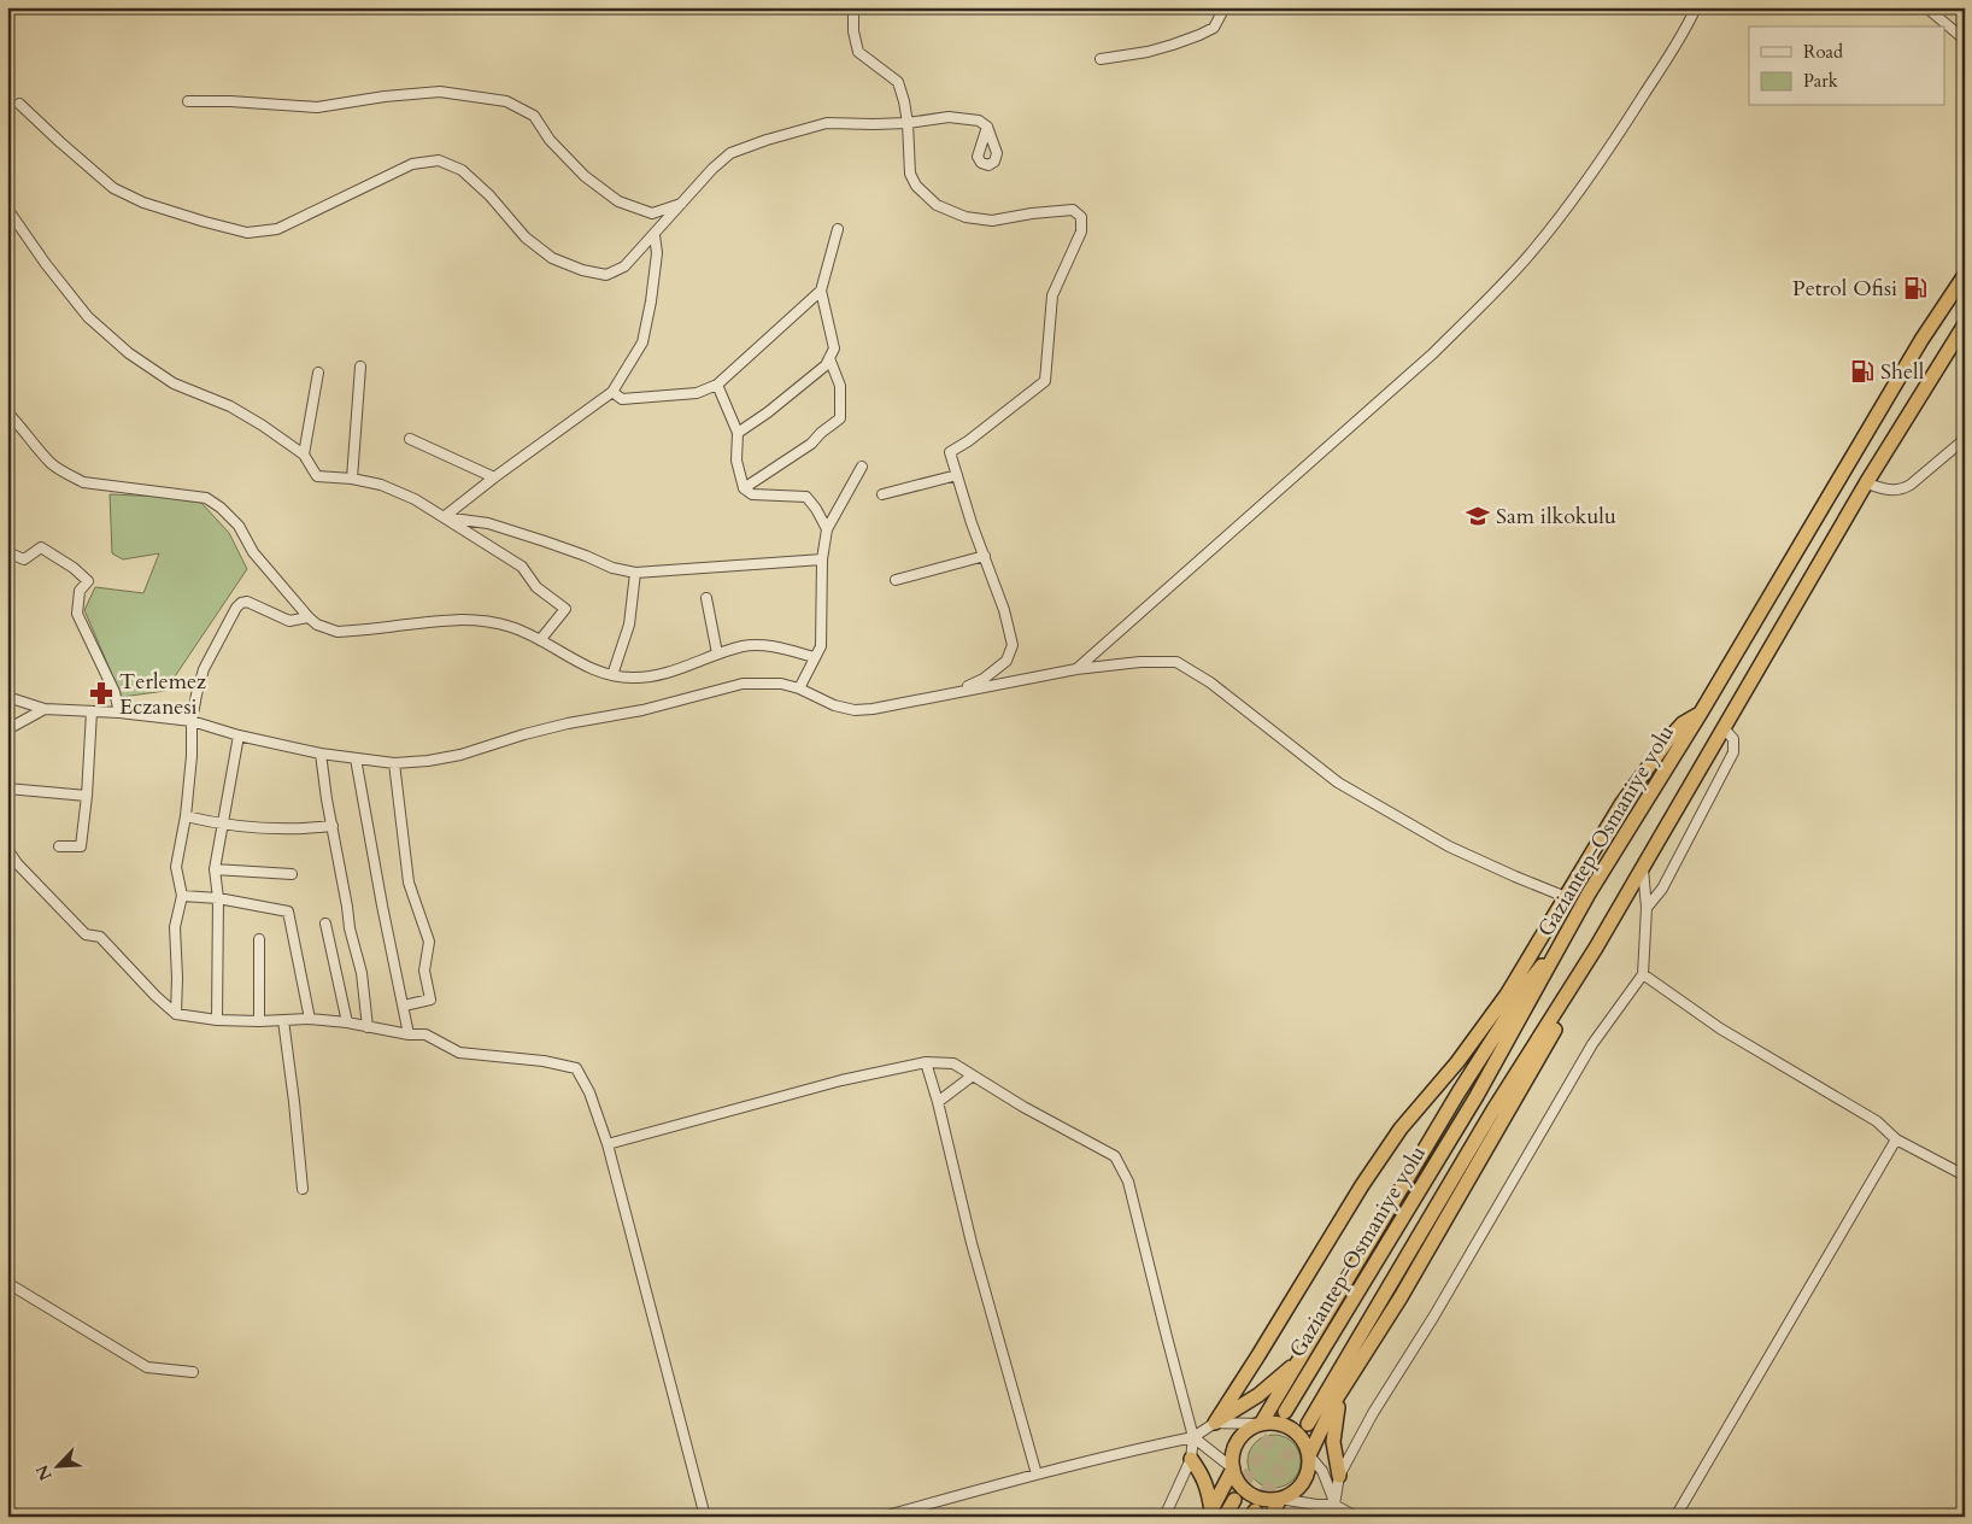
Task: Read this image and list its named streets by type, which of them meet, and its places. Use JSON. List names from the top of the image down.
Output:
{
  "streets": {
    "highway": ["Gaziantep-Osmaniye yolu"]
  },
  "places": {
    "fuel station": ["Petrol Ofisi", "Shell"],
    "school or university": ["Sam ilkokulu"],
    "pharmacy": ["Terlemez Eczanesi"]
  },
  "legend": ["Road", "Park"],
  "north": "bottom left"
}
